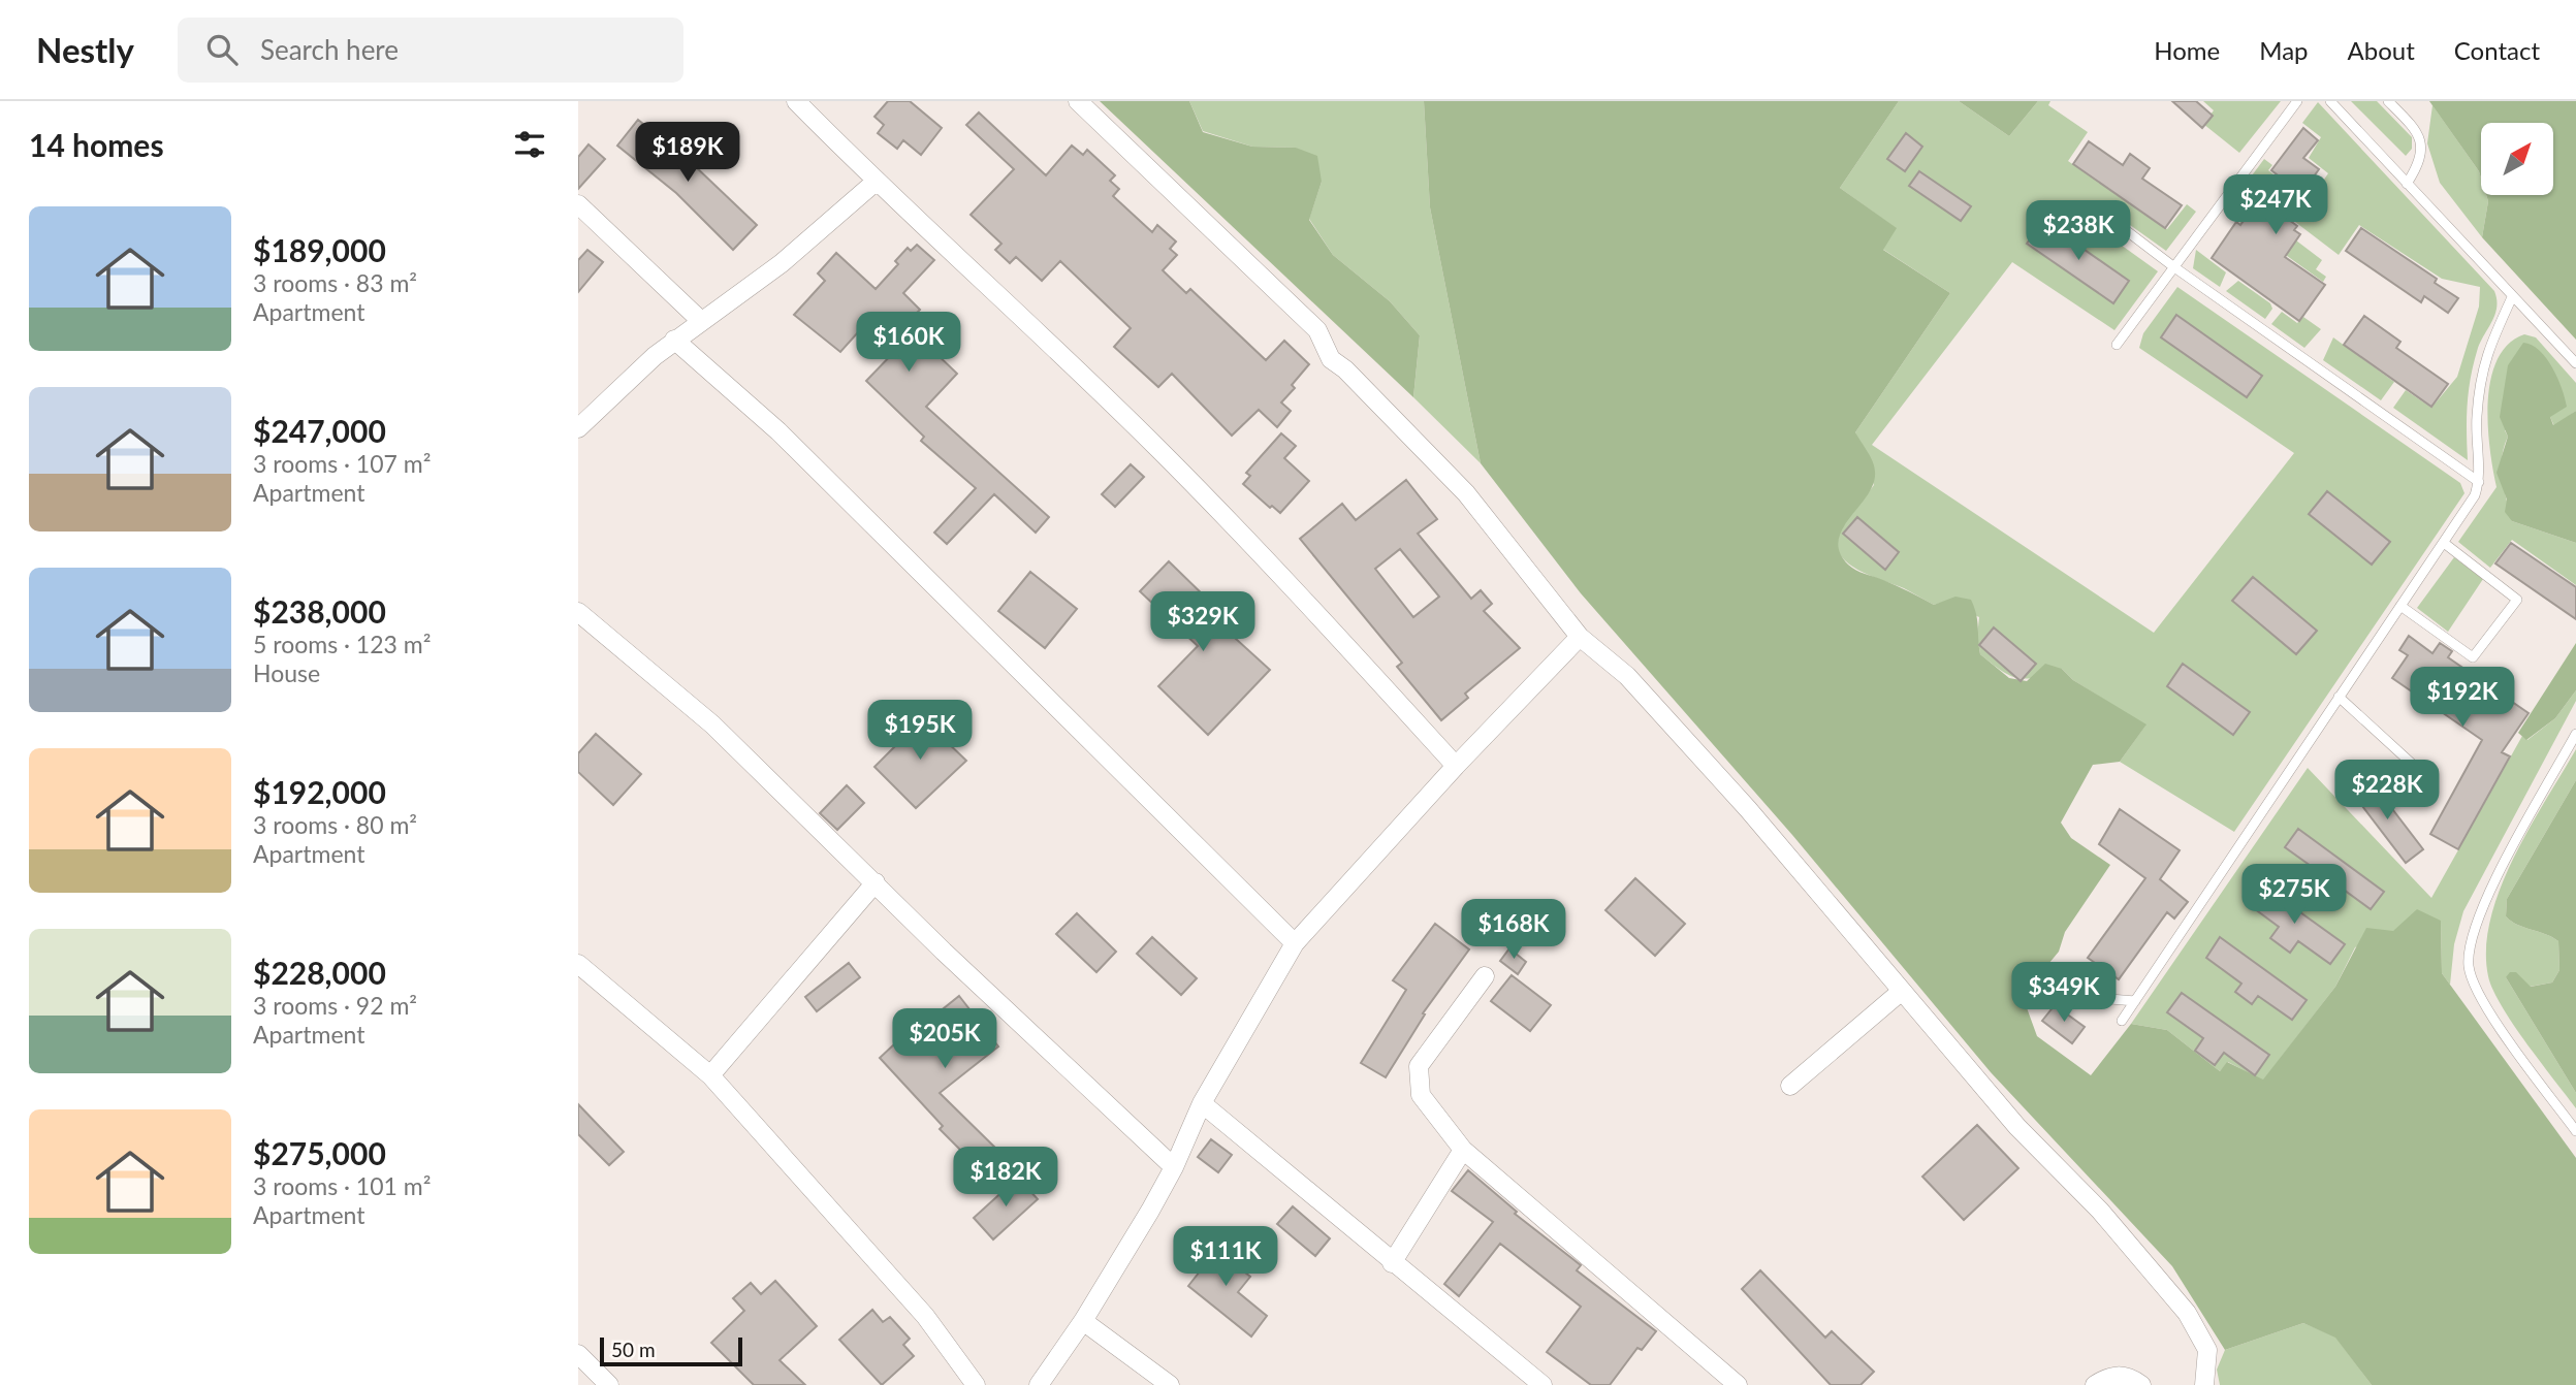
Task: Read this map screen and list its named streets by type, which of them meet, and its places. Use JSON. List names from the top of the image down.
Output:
{
  "scale_bar": "50 m",
  "north": "top right",
  "page": {
    "header": "Nestly",
    "search": "Search here",
    "nav": [
      "Home",
      "Map",
      "About",
      "Contact"
    ],
    "heading": "14 homes",
    "price": [
      "$189K",
      "$247K",
      "$238K",
      "$160K",
      "$329K",
      "$192K",
      "$195K",
      "$228K",
      "$275K",
      "$168K",
      "$349K",
      "$205K",
      "$182K",
      "$111K"
    ],
    "list": [
      {
        "name": "$189,000",
        "note": "3 rooms · 83 m² · Apartment"
      },
      {
        "name": "$247,000",
        "note": "3 rooms · 107 m² · Apartment"
      },
      {
        "name": "$238,000",
        "note": "5 rooms · 123 m² · House"
      },
      {
        "name": "$192,000",
        "note": "3 rooms · 80 m² · Apartment"
      },
      {
        "name": "$228,000",
        "note": "3 rooms · 92 m² · Apartment"
      },
      {
        "name": "$275,000",
        "note": "3 rooms · 101 m² · Apartment"
      }
    ],
    "scale": "50 m"
  }
}
